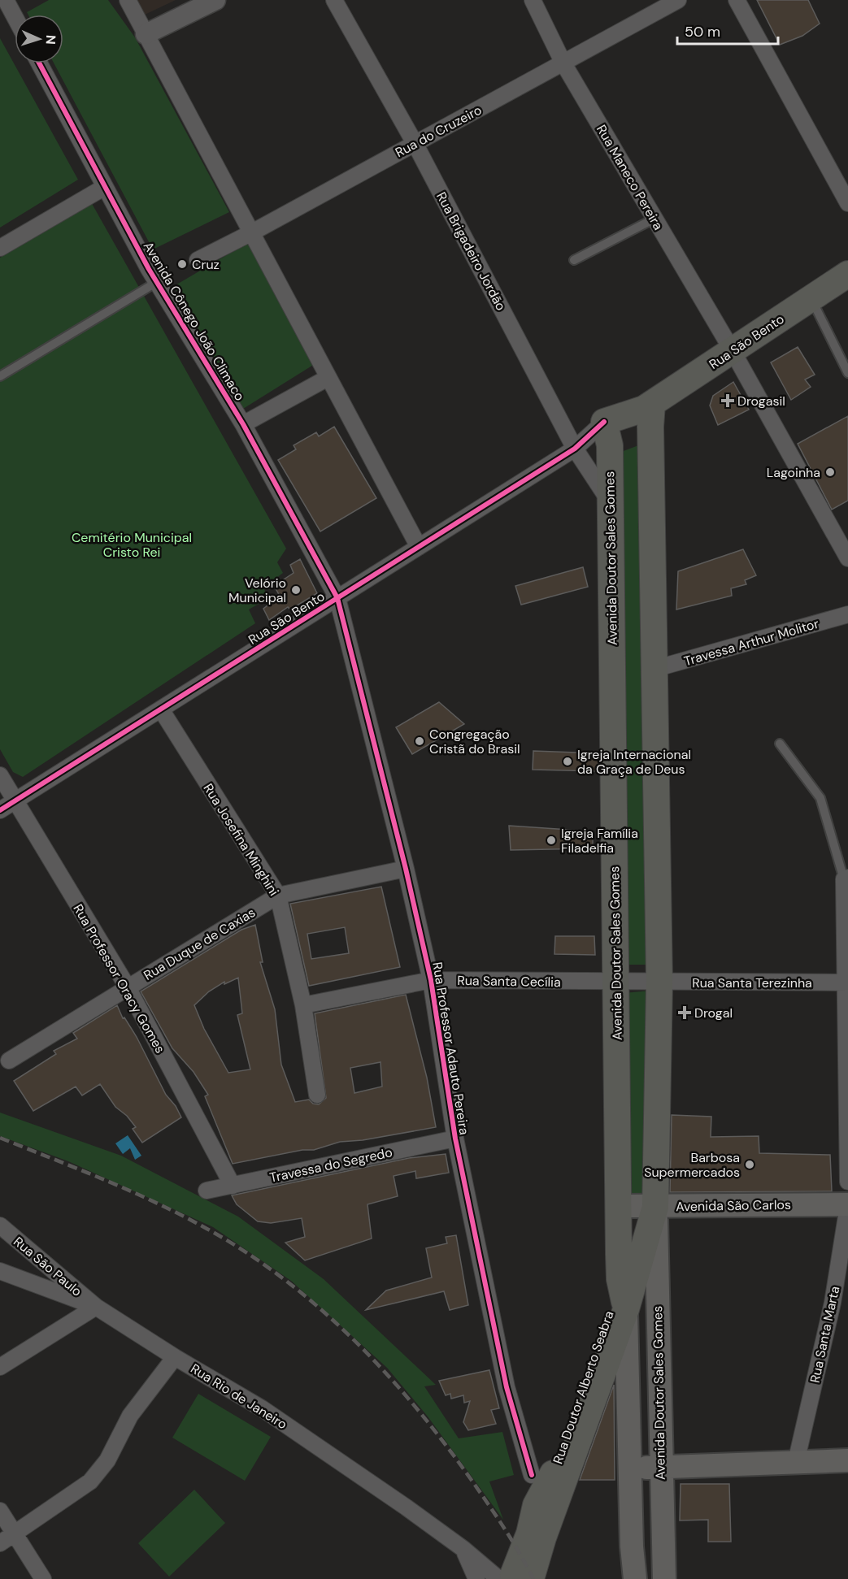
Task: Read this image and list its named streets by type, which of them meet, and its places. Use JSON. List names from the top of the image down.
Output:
{
  "streets": {
    "main road": [
      "Rua São Bento",
      "Avenida Doutor Sales Gomes",
      "Avenida São Carlos",
      "Rua Doutor Alberto Seabra"
    ],
    "street": [
      "Rua do Cruzeiro",
      "Rua Maneco Pereira",
      "Rua Brigadeiro Jordão",
      "Avenida Cônego João Climaco",
      "Travessa Arthur Molitor",
      "Rua Josefina Minghini",
      "Rua Duque de Caxias",
      "Rua Professor Oracy Gomes",
      "Rua Santa Cecília",
      "Rua Santa Terezinha",
      "Rua Professor Adauto Pereira",
      "Travessa do Segredo",
      "Rua São Paulo",
      "Rua Santa Marta",
      "Rua Rio de Janeiro"
    ]
  },
  "crossings": [
    ["Rua do Cruzeiro", "Rua Maneco Pereira"],
    ["Rua do Cruzeiro", "Rua Brigadeiro Jordão"],
    ["Rua Maneco Pereira", "Rua São Bento"],
    ["Rua Brigadeiro Jordão", "Rua São Bento"],
    ["Rua Brigadeiro Jordão", "Avenida Doutor Sales Gomes"],
    ["Avenida Cônego João Climaco", "Rua São Bento"],
    ["Avenida Cônego João Climaco", "Rua Professor Adauto Pereira"],
    ["Rua São Bento", "Avenida Doutor Sales Gomes"],
    ["Rua São Bento", "Rua Josefina Minghini"],
    ["Rua São Bento", "Rua Professor Oracy Gomes"],
    ["Rua São Bento", "Rua Professor Adauto Pereira"],
    ["Avenida Doutor Sales Gomes", "Travessa Arthur Molitor"],
    ["Avenida Doutor Sales Gomes", "Rua Santa Cecília"],
    ["Avenida Doutor Sales Gomes", "Rua Santa Terezinha"],
    ["Avenida Doutor Sales Gomes", "Avenida São Carlos"],
    ["Avenida Doutor Sales Gomes", "Rua Doutor Alberto Seabra"],
    ["Rua Josefina Minghini", "Rua Duque de Caxias"],
    ["Rua Josefina Minghini", "Rua Santa Cecília"],
    ["Rua Duque de Caxias", "Rua Professor Oracy Gomes"],
    ["Rua Duque de Caxias", "Rua Professor Adauto Pereira"],
    ["Rua Professor Oracy Gomes", "Travessa do Segredo"],
    ["Rua Santa Cecília", "Rua Santa Terezinha"],
    ["Rua Santa Cecília", "Rua Professor Adauto Pereira"],
    ["Rua Professor Adauto Pereira", "Travessa do Segredo"],
    ["Rua Professor Adauto Pereira", "Rua Doutor Alberto Seabra"],
    ["Avenida São Carlos", "Rua Santa Marta"],
    ["Rua São Paulo", "Rua Rio de Janeiro"],
    ["Rua Doutor Alberto Seabra", "Rua Rio de Janeiro"]
  ],
  "parks": ["Cemitério Municipal Cristo Rei"],
  "places": {
    "other": [
      "Cruz",
      "Lagoinha",
      "Velório Municipal",
      "Congregação Cristã do Brasil",
      "Igreja Internacional da Graça de Deus",
      "Igreja Família Filadelfia",
      "Barbosa Supermercados"
    ],
    "health": ["Drogasil", "Drogal"]
  },
  "scale_bar": "50 m",
  "north": "right"
}
